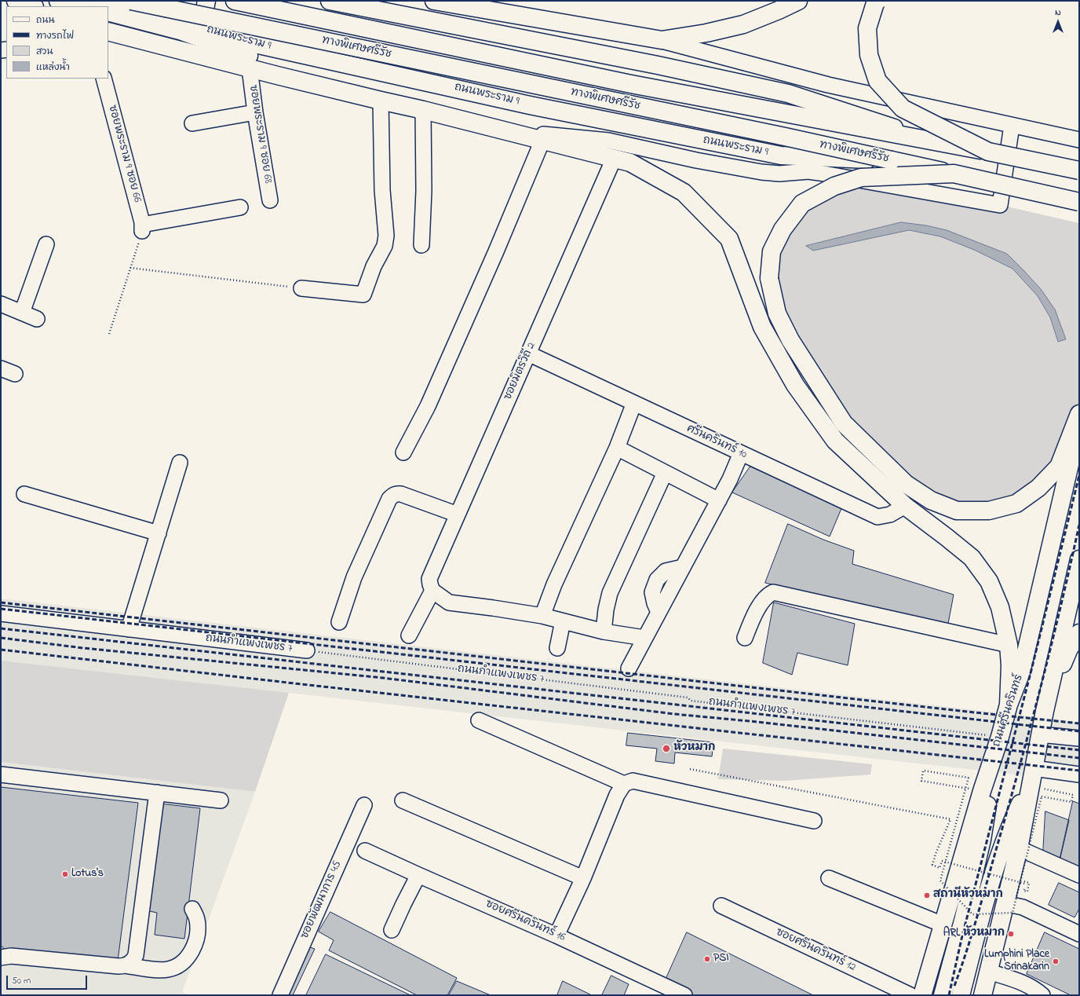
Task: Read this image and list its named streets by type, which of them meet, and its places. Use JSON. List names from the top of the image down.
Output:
{
  "streets": {
    "main road": ["ถนนพระราม 9", "ทางพิเศษศรีรัช", "ถนนศรีนครินทร์"],
    "street": [
      "ซอยพระราม 9 ซอย 68",
      "ซอยพระราม 9 ซอย 66",
      "ซอยมิตรวิถี 2",
      "ศรีนครินทร์ 10",
      "ถนนกำแพงเพชร 7",
      "ซอยพัฒนาการ 45",
      "ซอยศรีนครินทร์ 16",
      "ซอยศรีนครินทร์ 12"
    ]
  },
  "crossings": [
    ["ถนนพระราม 9", "ทางพิเศษศรีรัช"],
    ["ซอยมิตรวิถี 2", "ศรีนครินทร์ 10"],
    ["ถนนกำแพงเพชร 7", "ถนนศรีนครินทร์"]
  ],
  "places": [
    "หัวหมาก",
    "Lotus's",
    "สถานีหัวหมาก",
    "ARL หัวหมาก",
    "PSI",
    "Lumphini Place Srinakarin"
  ],
  "legend": [
    "ถนน",
    "ทางรถไฟ",
    "สวน",
    "แหล่งน้ำ"
  ],
  "scale_bar": "50 m",
  "north": "top"
}
